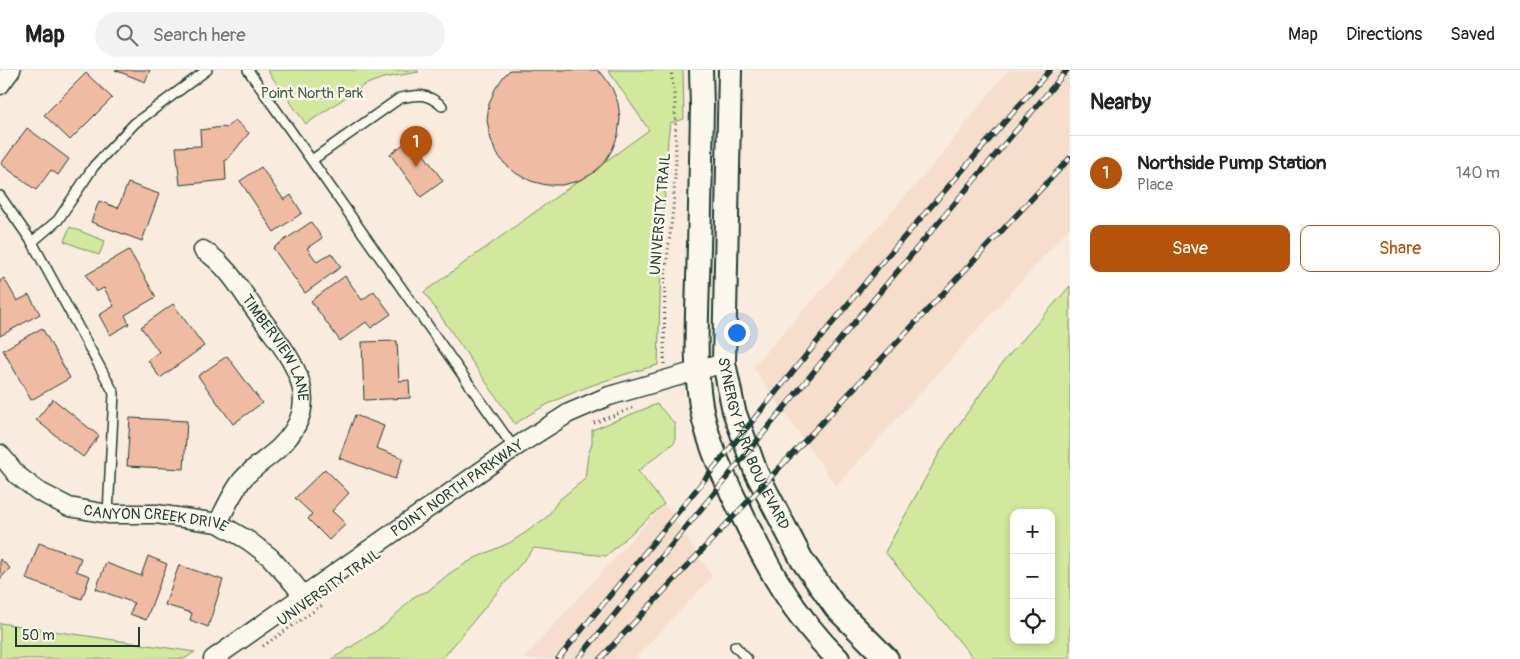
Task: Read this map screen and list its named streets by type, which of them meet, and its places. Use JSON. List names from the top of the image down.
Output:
{
  "streets": {
    "street": [
      "TIMBERVIEW LANE",
      "SYNERGY PARK BOULEVARD",
      "POINT NORTH PARKWAY",
      "CANYON CREEK DRIVE"
    ],
    "path": ["UNIVERSITY TRAIL"]
  },
  "crossings": [
    ["TIMBERVIEW LANE", "CANYON CREEK DRIVE"],
    ["SYNERGY PARK BOULEVARD", "POINT NORTH PARKWAY"],
    ["POINT NORTH PARKWAY", "CANYON CREEK DRIVE"]
  ],
  "parks": ["Point North Park"],
  "scale_bar": "50 m",
  "page": {
    "header": "Map",
    "search": "Search here",
    "nav": ["Map", "Directions", "Saved"],
    "heading": "Nearby",
    "pins": "1",
    "list": [
      {
        "mark": "1",
        "name": "Northside Pump Station",
        "note": "Place",
        "value": "140 m"
      }
    ],
    "buttons": ["Save", "Share"],
    "map_buttons": ["+", "−"],
    "scale": "50 m"
  }
}
